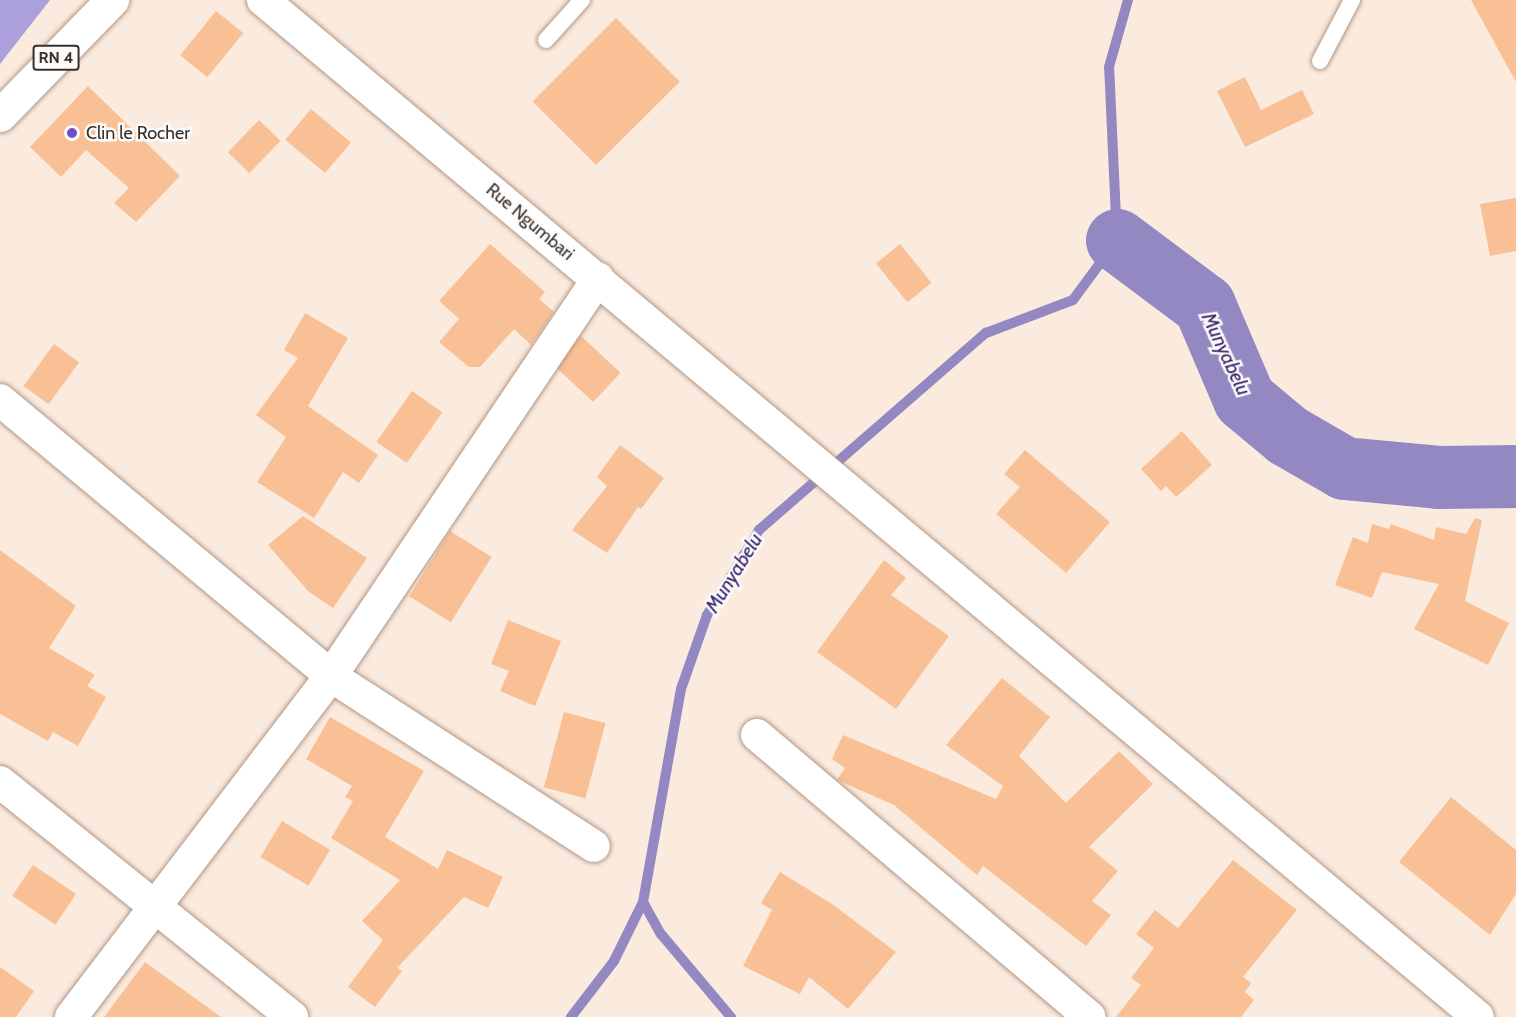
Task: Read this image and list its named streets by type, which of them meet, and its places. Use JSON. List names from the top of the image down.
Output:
{
  "streets": {
    "highway": ["RN 4"],
    "street": ["Rue Ngumbari"]
  },
  "water": ["Munyabelu"],
  "places": ["Clin le Rocher"]
}
